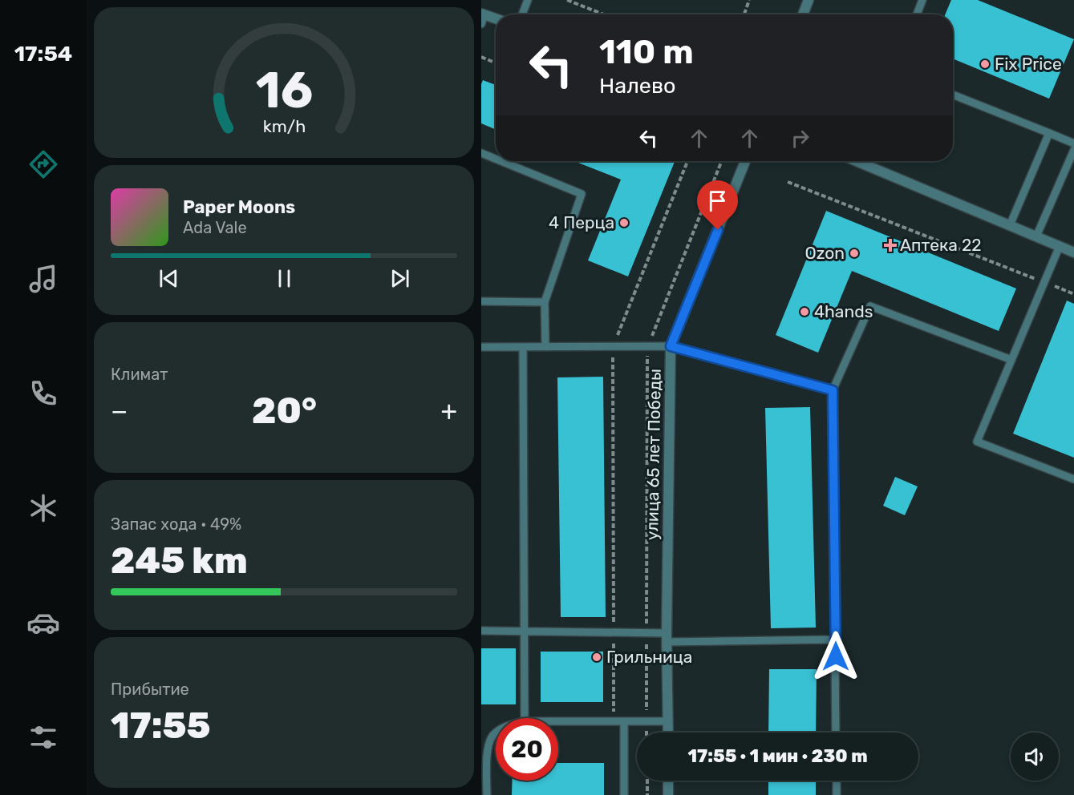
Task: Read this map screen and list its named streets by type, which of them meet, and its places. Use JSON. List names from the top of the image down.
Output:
{
  "streets": {
    "street": ["улица 65 лет Победы"]
  },
  "places": {
    "other": [
      "Fix Price",
      "4 Перца",
      "Ozon",
      "4hands",
      "Грильница"
    ],
    "health": ["Аптека 22"]
  },
  "page": {
    "tabs": "17:54",
    "turn": ["110 m", "Налево"],
    "song": ["Paper Moons", "Ada Vale"],
    "tile": [
      "Климат",
      ["Запас хода · 49%", "245 km"],
      ["Прибытие", "17:55"]
    ],
    "heat": ["−", "20°", "+"],
    "limit": "20",
    "trip": "17:55 · 1 мин · 230 m",
    "gauge": ["16", "km/h"]
  }
}
